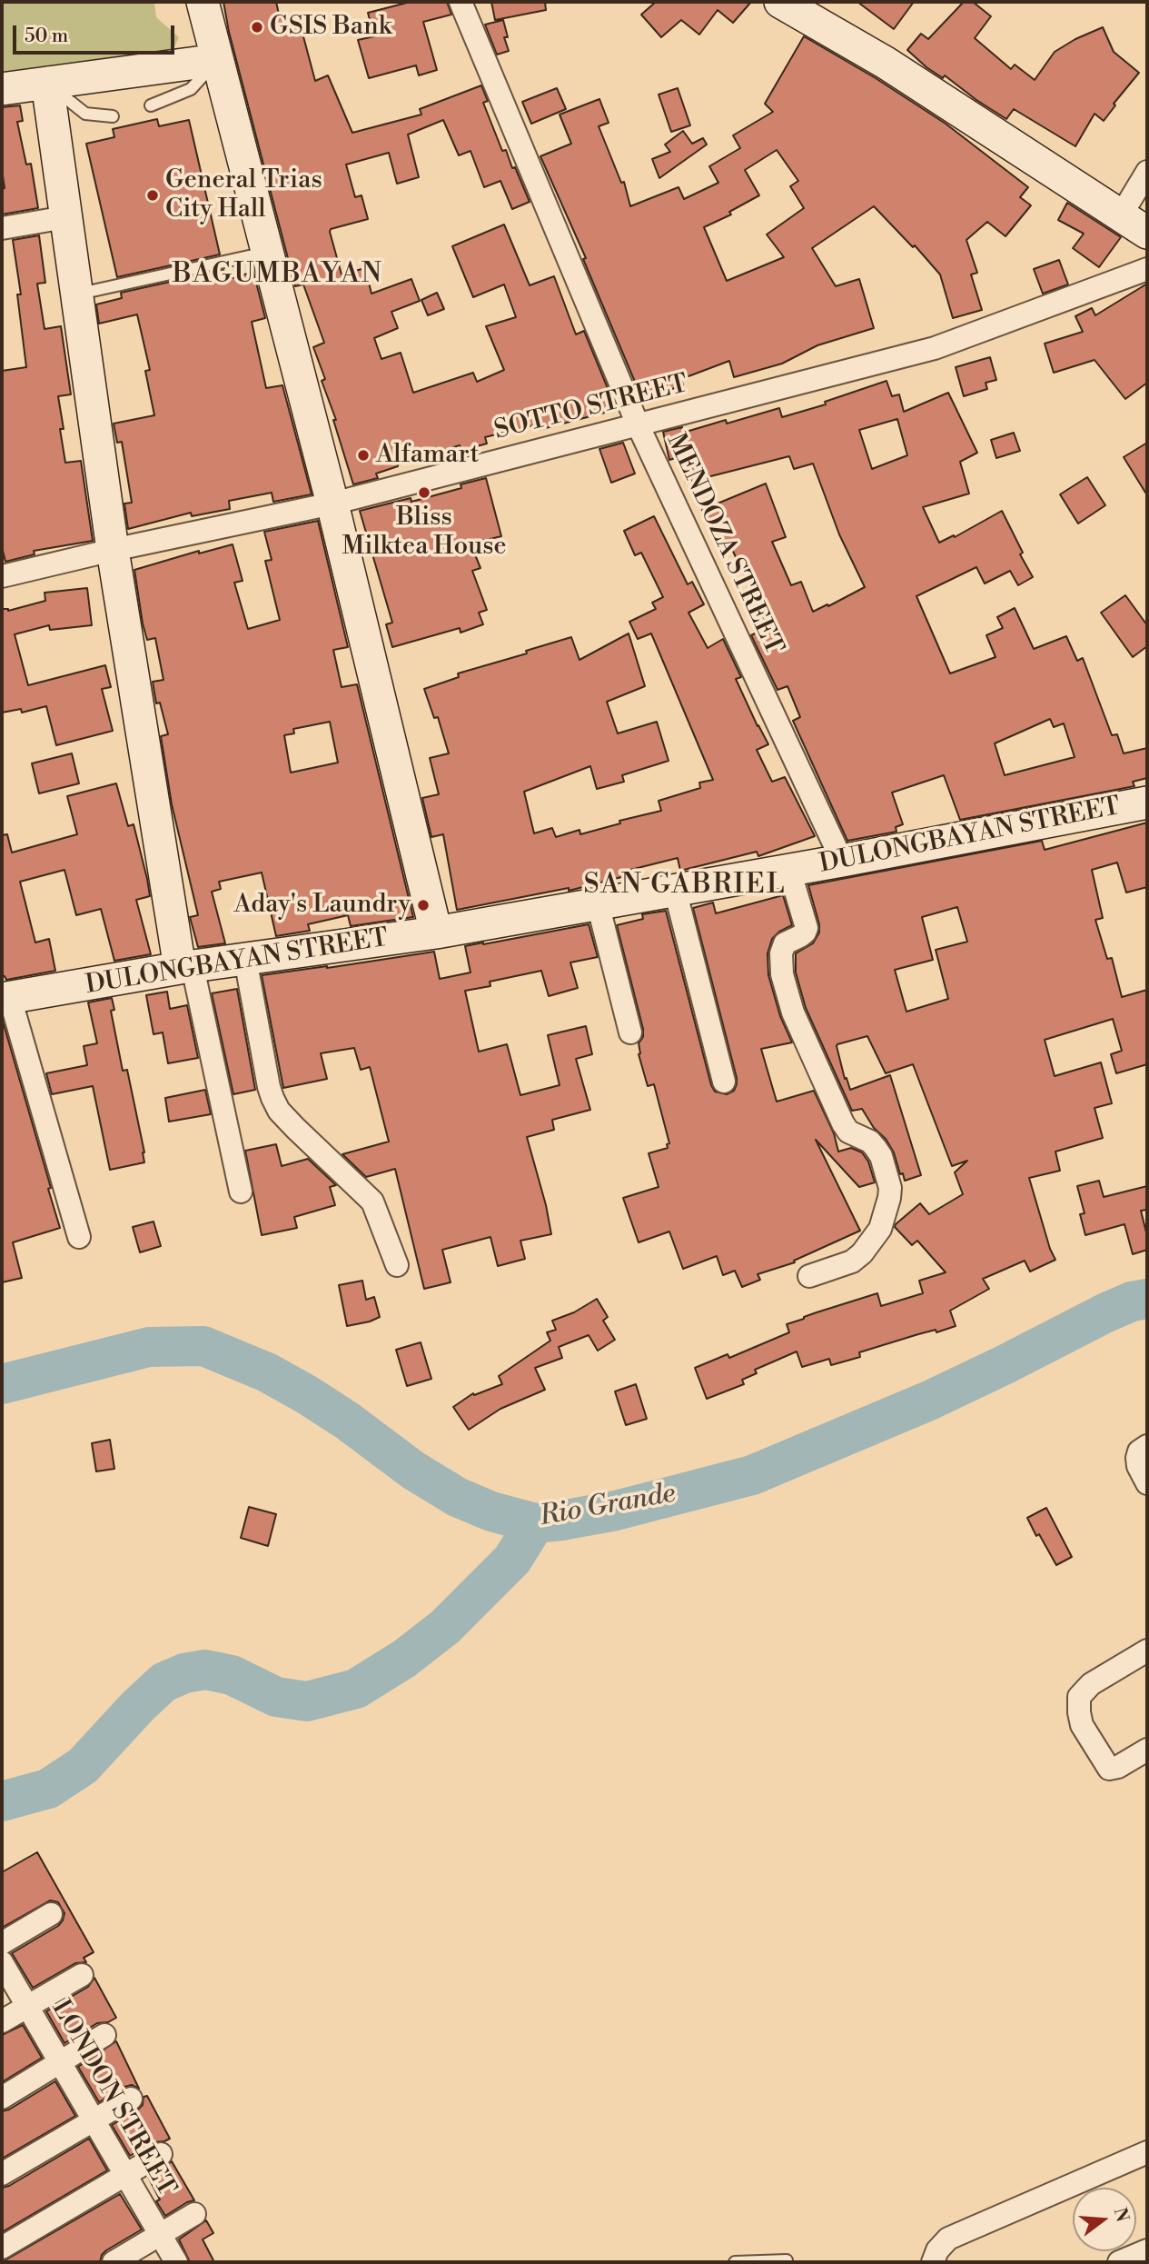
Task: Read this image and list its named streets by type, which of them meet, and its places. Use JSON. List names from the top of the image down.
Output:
{
  "streets": {
    "street": [
      "SOTTO STREET",
      "MENDOZA STREET",
      "DULONGBAYAN STREET",
      "LONDON STREET"
    ]
  },
  "crossings": [
    ["SOTTO STREET", "MENDOZA STREET"],
    ["MENDOZA STREET", "DULONGBAYAN STREET"]
  ],
  "districts": ["BAGUMBAYAN", "SAN GABRIEL"],
  "water": ["Rio Grande"],
  "places": [
    "GSIS Bank",
    "General Trias City Hall",
    "Alfamart",
    "Bliss Milktea House",
    "Aday's Laundry"
  ],
  "scale_bar": "50 m",
  "north": "right"
}
